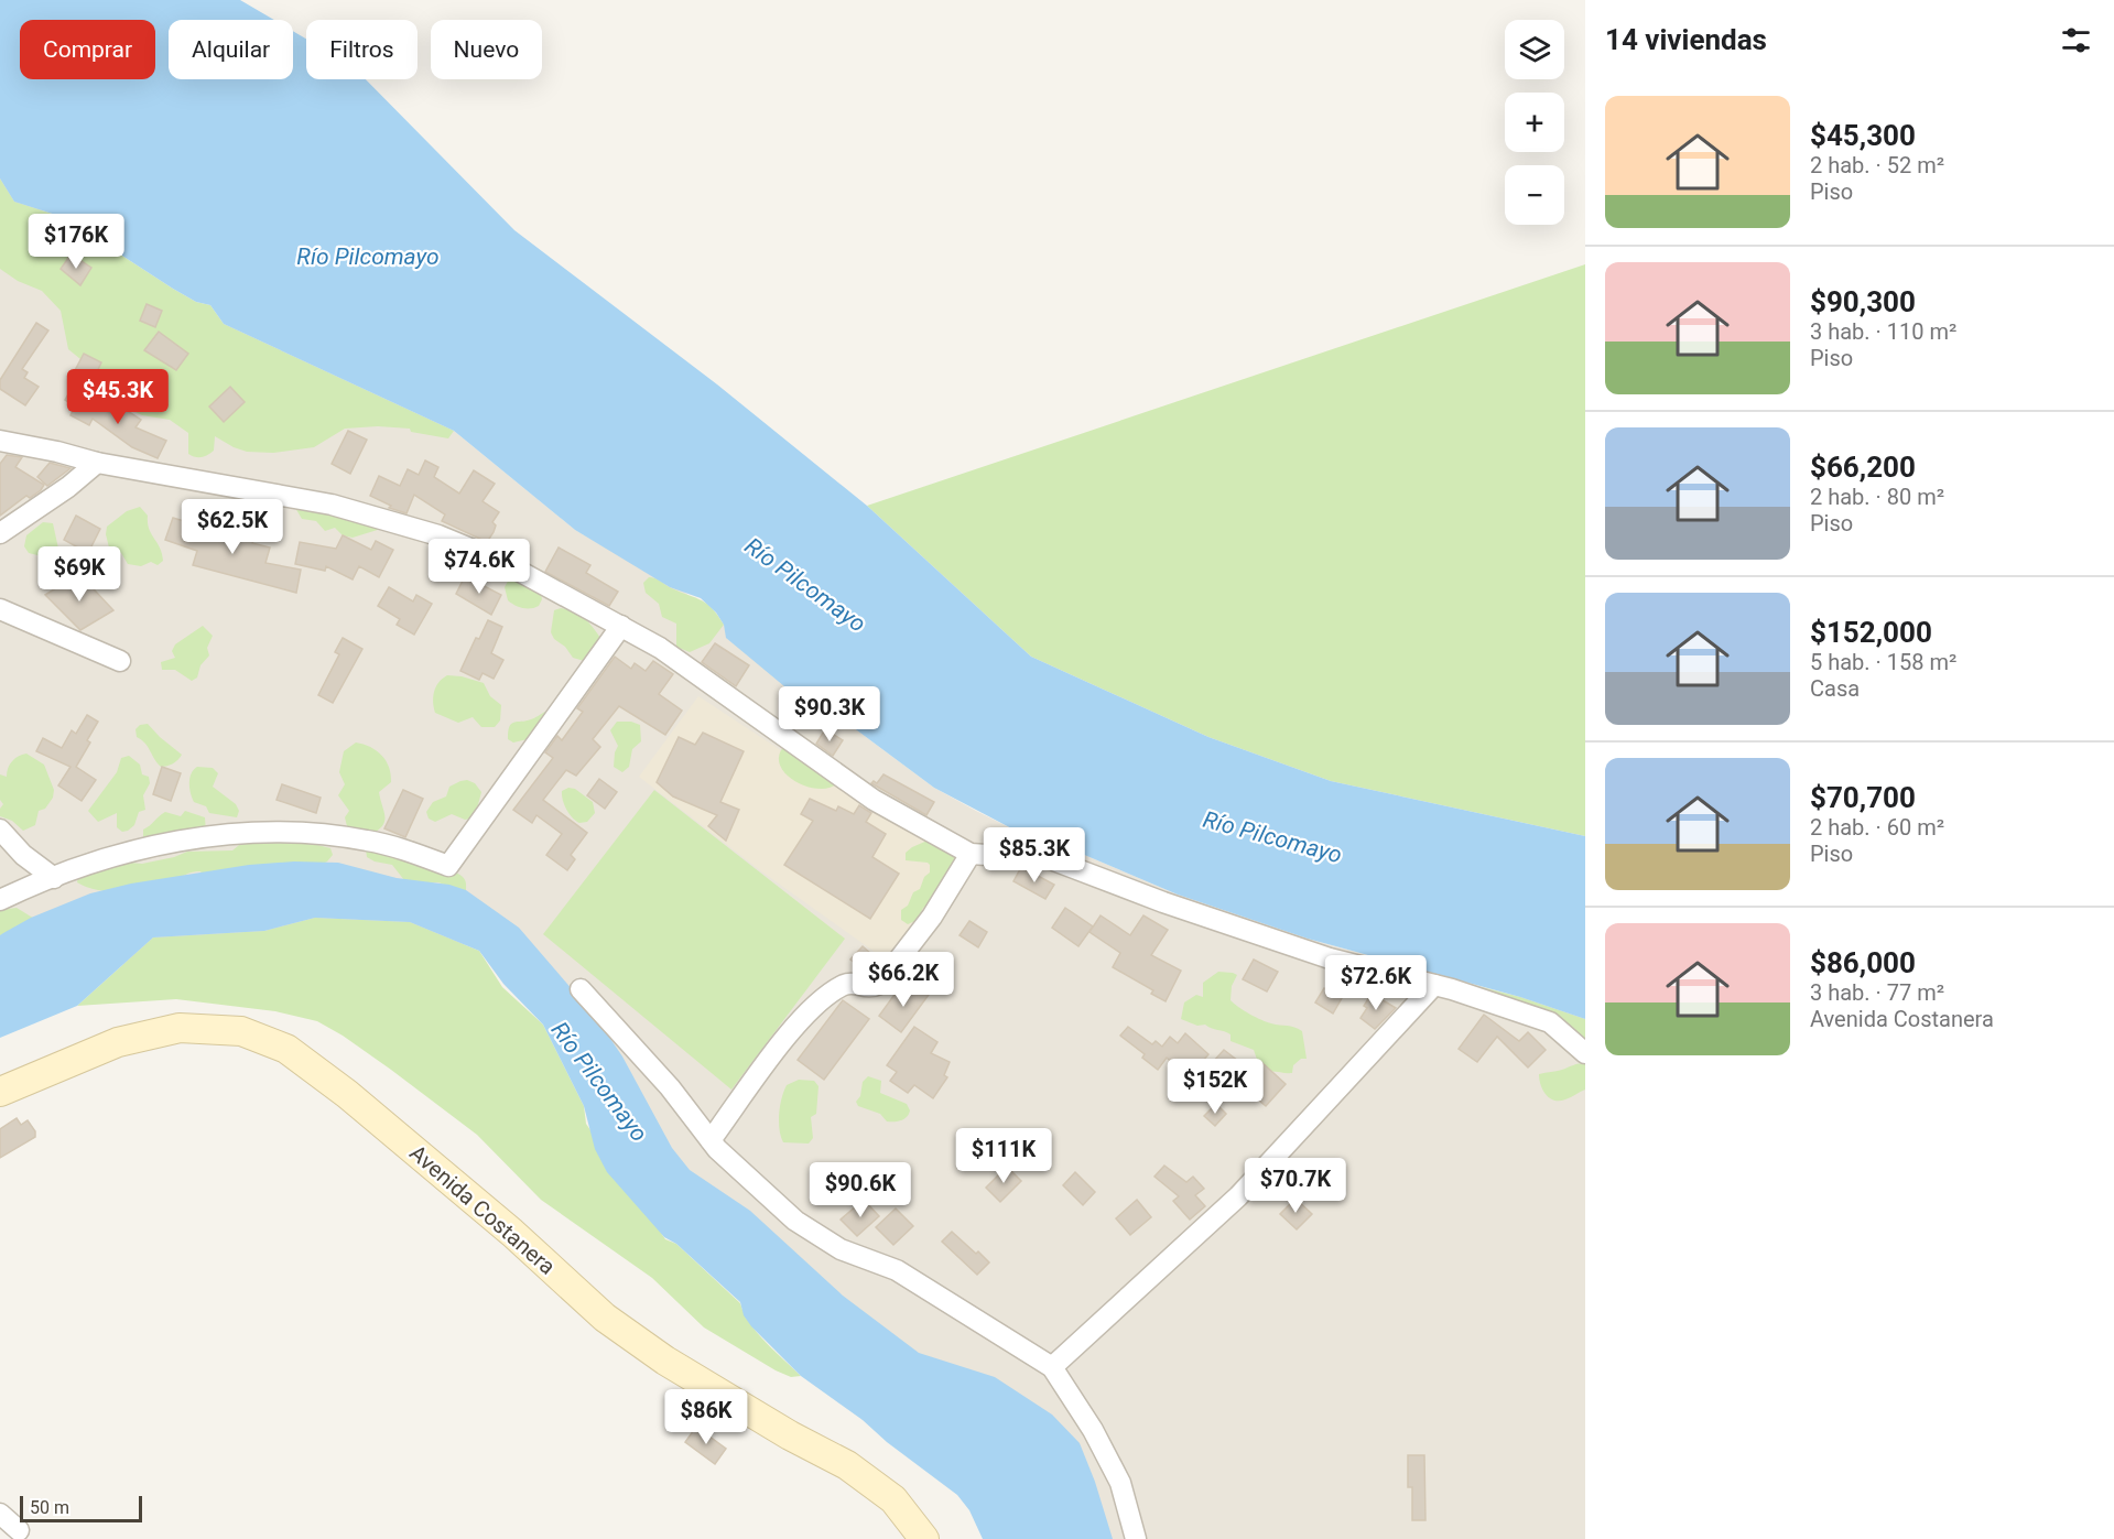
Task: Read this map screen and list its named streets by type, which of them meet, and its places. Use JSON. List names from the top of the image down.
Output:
{
  "streets": {
    "street": ["Avenida Costanera"]
  },
  "water": ["Río Pilcomayo"],
  "scale_bar": "50 m",
  "page": {
    "heading": "14 viviendas",
    "map_buttons": ["+", "−"],
    "chip": [
      "Comprar",
      "Alquilar",
      "Filtros",
      "Nuevo"
    ],
    "list": [
      {
        "name": "$45,300",
        "note": "2 hab. · 52 m² · Piso"
      },
      {
        "name": "$90,300",
        "note": "3 hab. · 110 m² · Piso"
      },
      {
        "name": "$66,200",
        "note": "2 hab. · 80 m² · Piso"
      },
      {
        "name": "$152,000",
        "note": "5 hab. · 158 m² · Casa"
      },
      {
        "name": "$70,700",
        "note": "2 hab. · 60 m² · Piso"
      },
      {
        "name": "$86,000",
        "note": "3 hab. · 77 m² · Avenida Costanera"
      }
    ],
    "price": [
      "$176K",
      "$45.3K",
      "$62.5K",
      "$74.6K",
      "$69K",
      "$90.3K",
      "$85.3K",
      "$66.2K",
      "$72.6K",
      "$152K",
      "$111K",
      "$70.7K",
      "$90.6K",
      "$86K"
    ],
    "scale": "50 m"
  }
}
